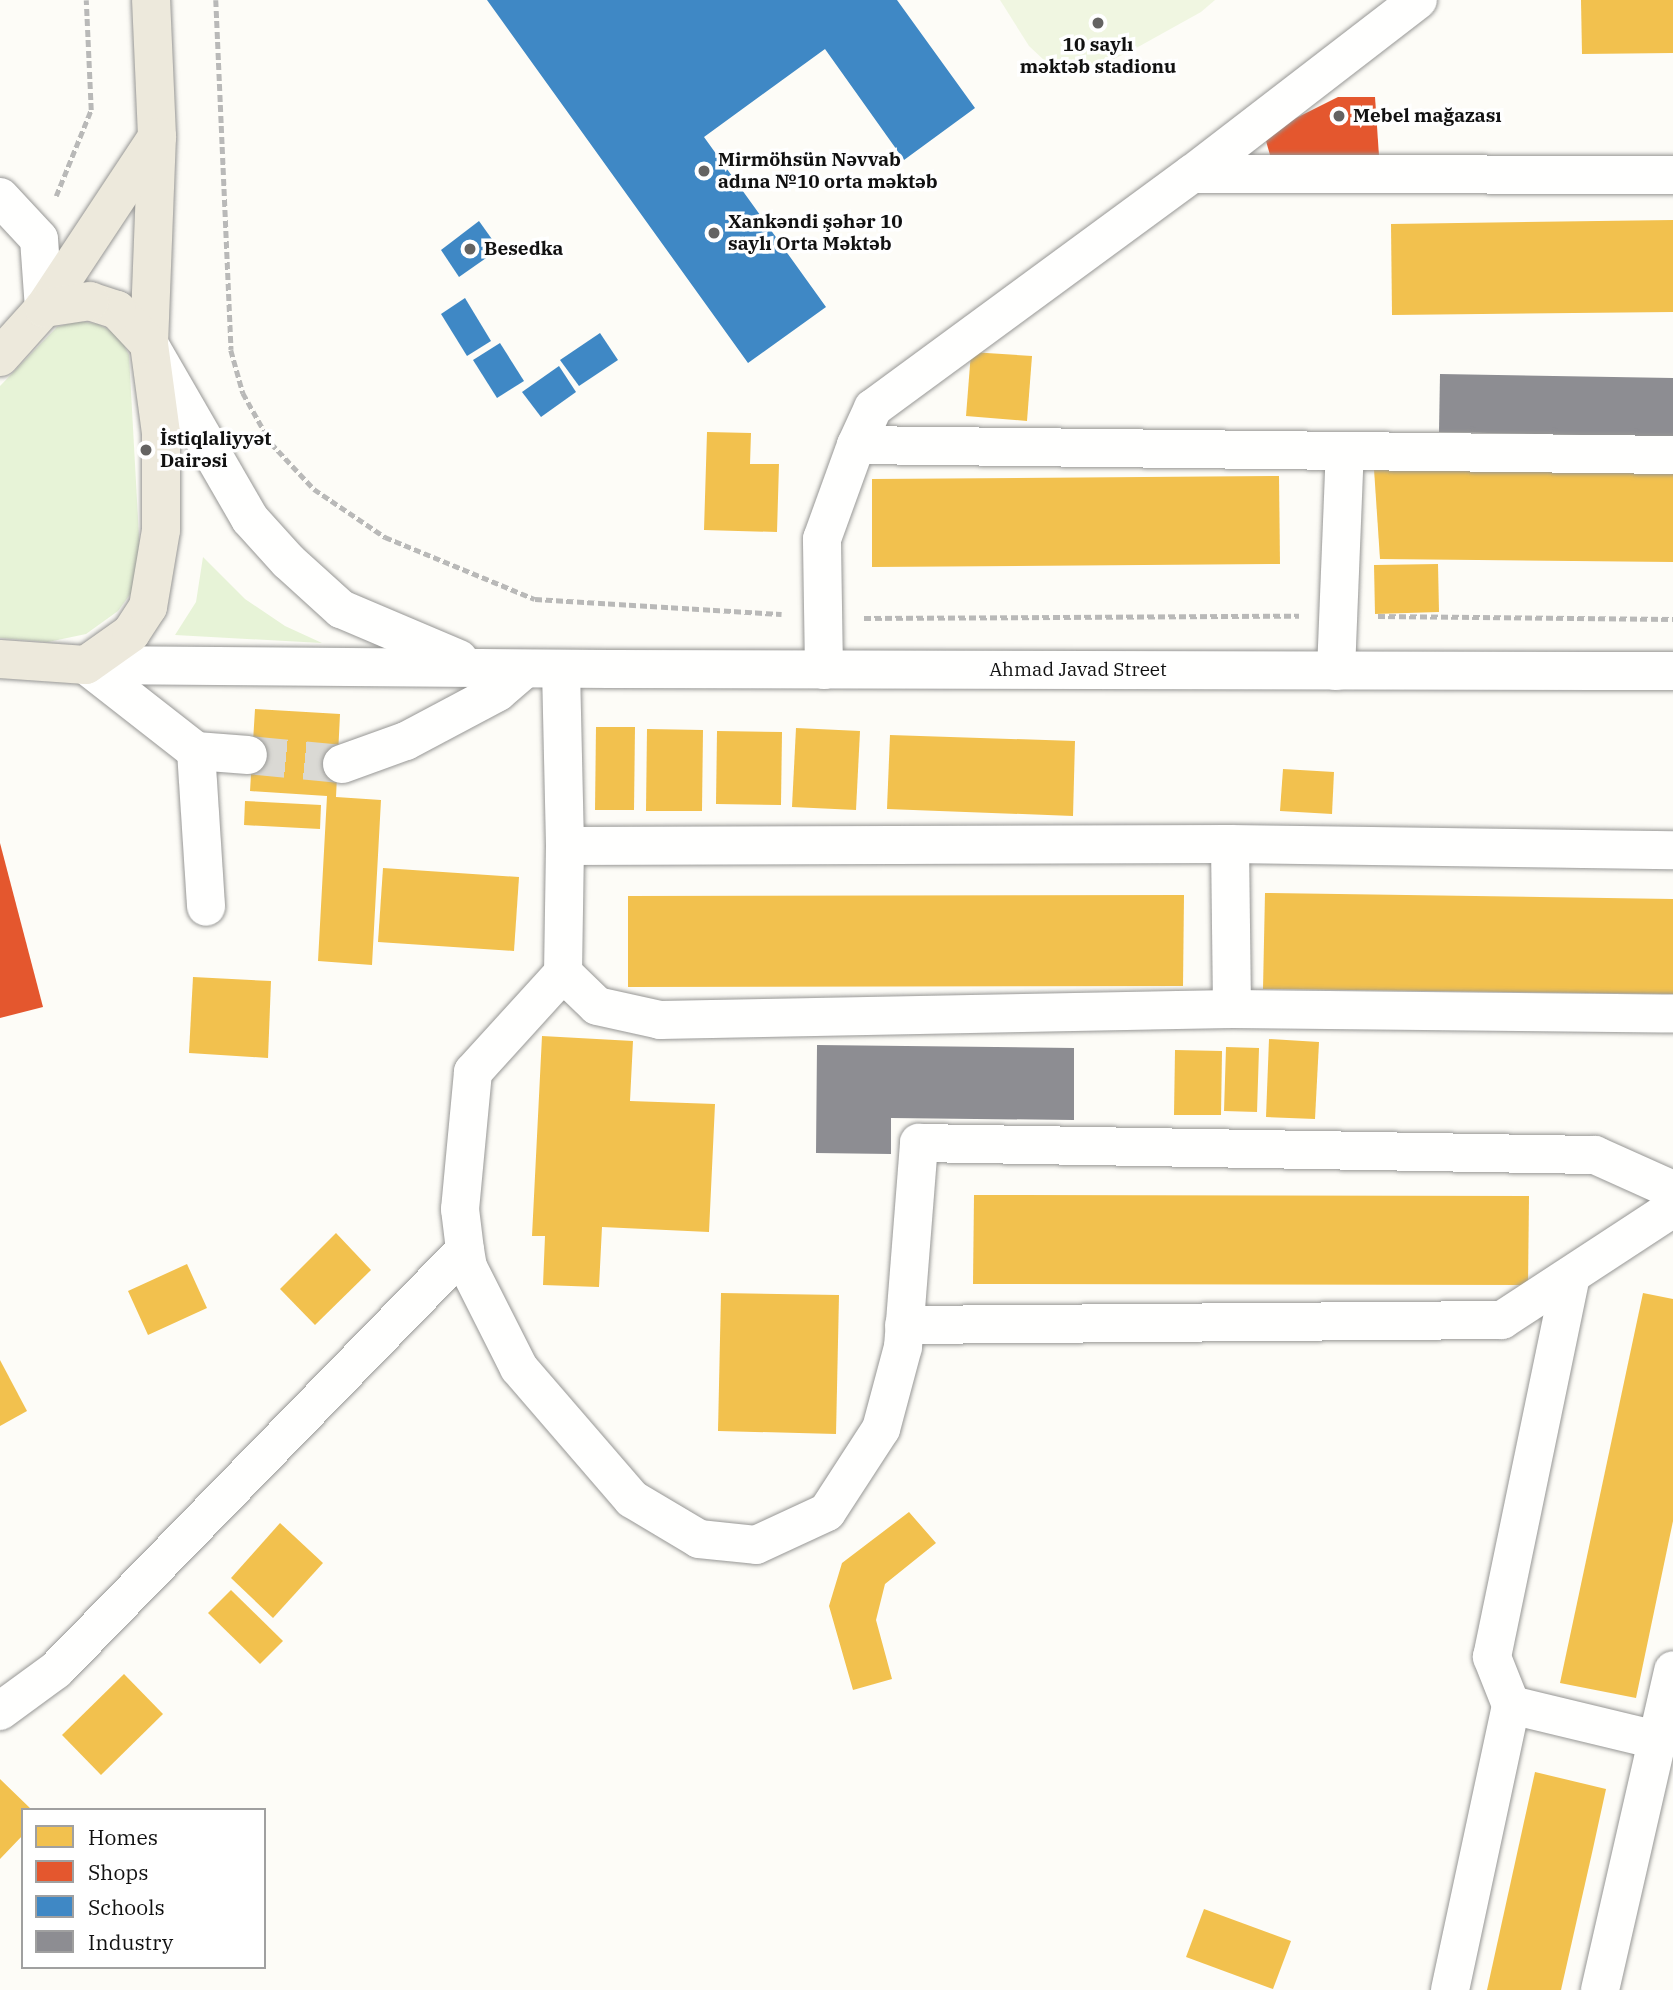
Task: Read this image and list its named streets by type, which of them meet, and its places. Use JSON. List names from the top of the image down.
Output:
{
  "streets": {
    "street": ["Ahmad Javad Street"]
  },
  "places": [
    "10 saylı məktəb stadionu",
    "Mebel mağazası",
    "Mirmöhsün Nəvvab adına №10 orta məktəb",
    "Xankəndi şəhər 10 saylı Orta Məktəb",
    "Besedka",
    "İstiqlaliyyət Dairəsi"
  ],
  "legend": [
    "Homes",
    "Shops",
    "Schools",
    "Industry"
  ]
}
